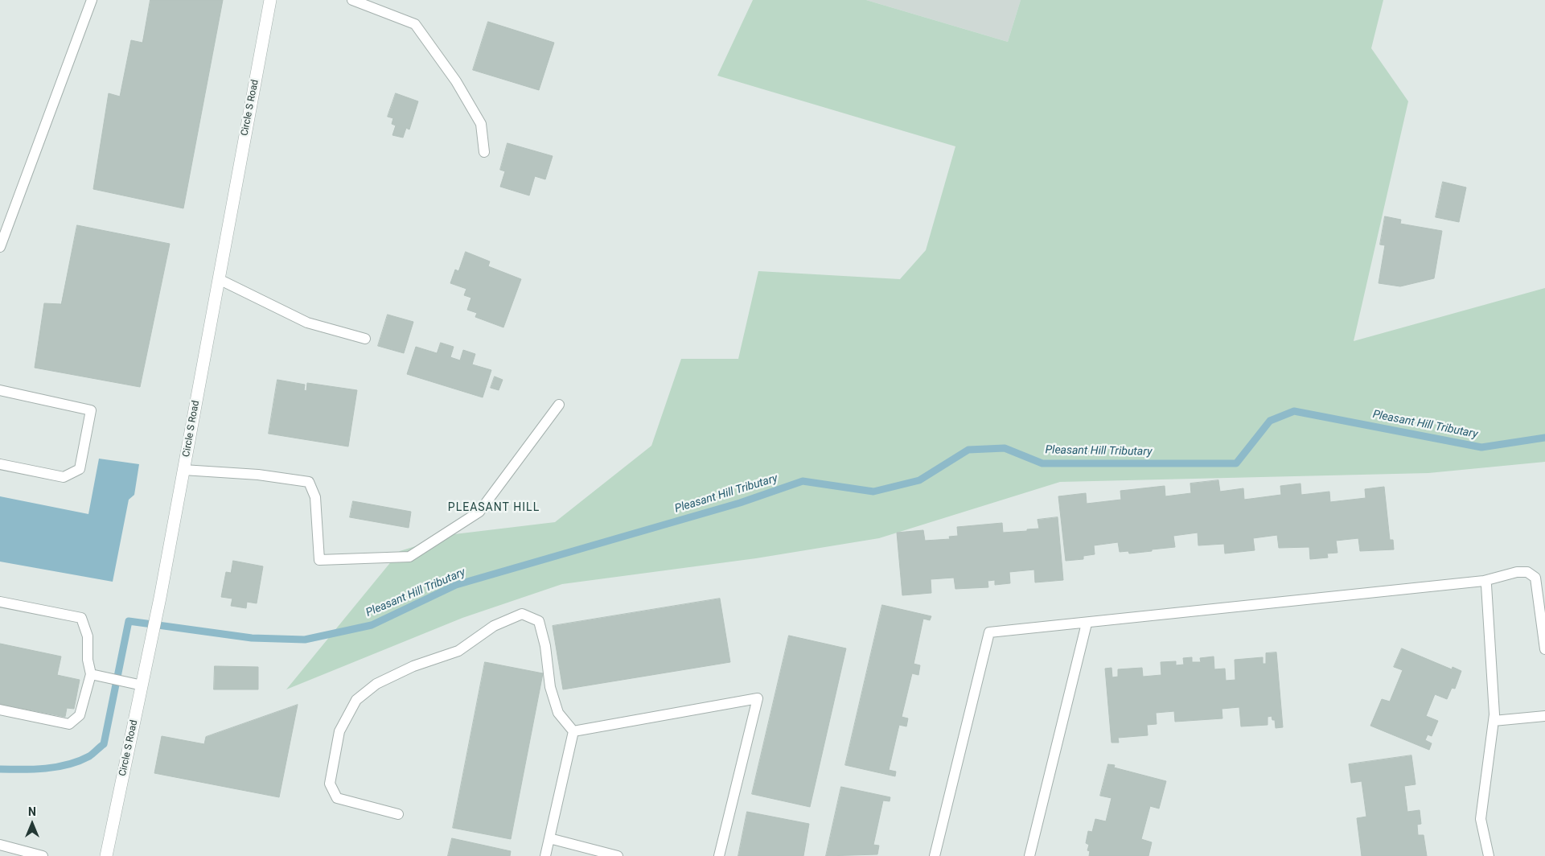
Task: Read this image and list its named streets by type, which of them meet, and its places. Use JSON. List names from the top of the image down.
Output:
{
  "streets": {
    "street": ["Circle S Road"]
  },
  "districts": ["PLEASANT HILL"],
  "water": ["Pleasant Hill Tributary"],
  "north": "top"
}
